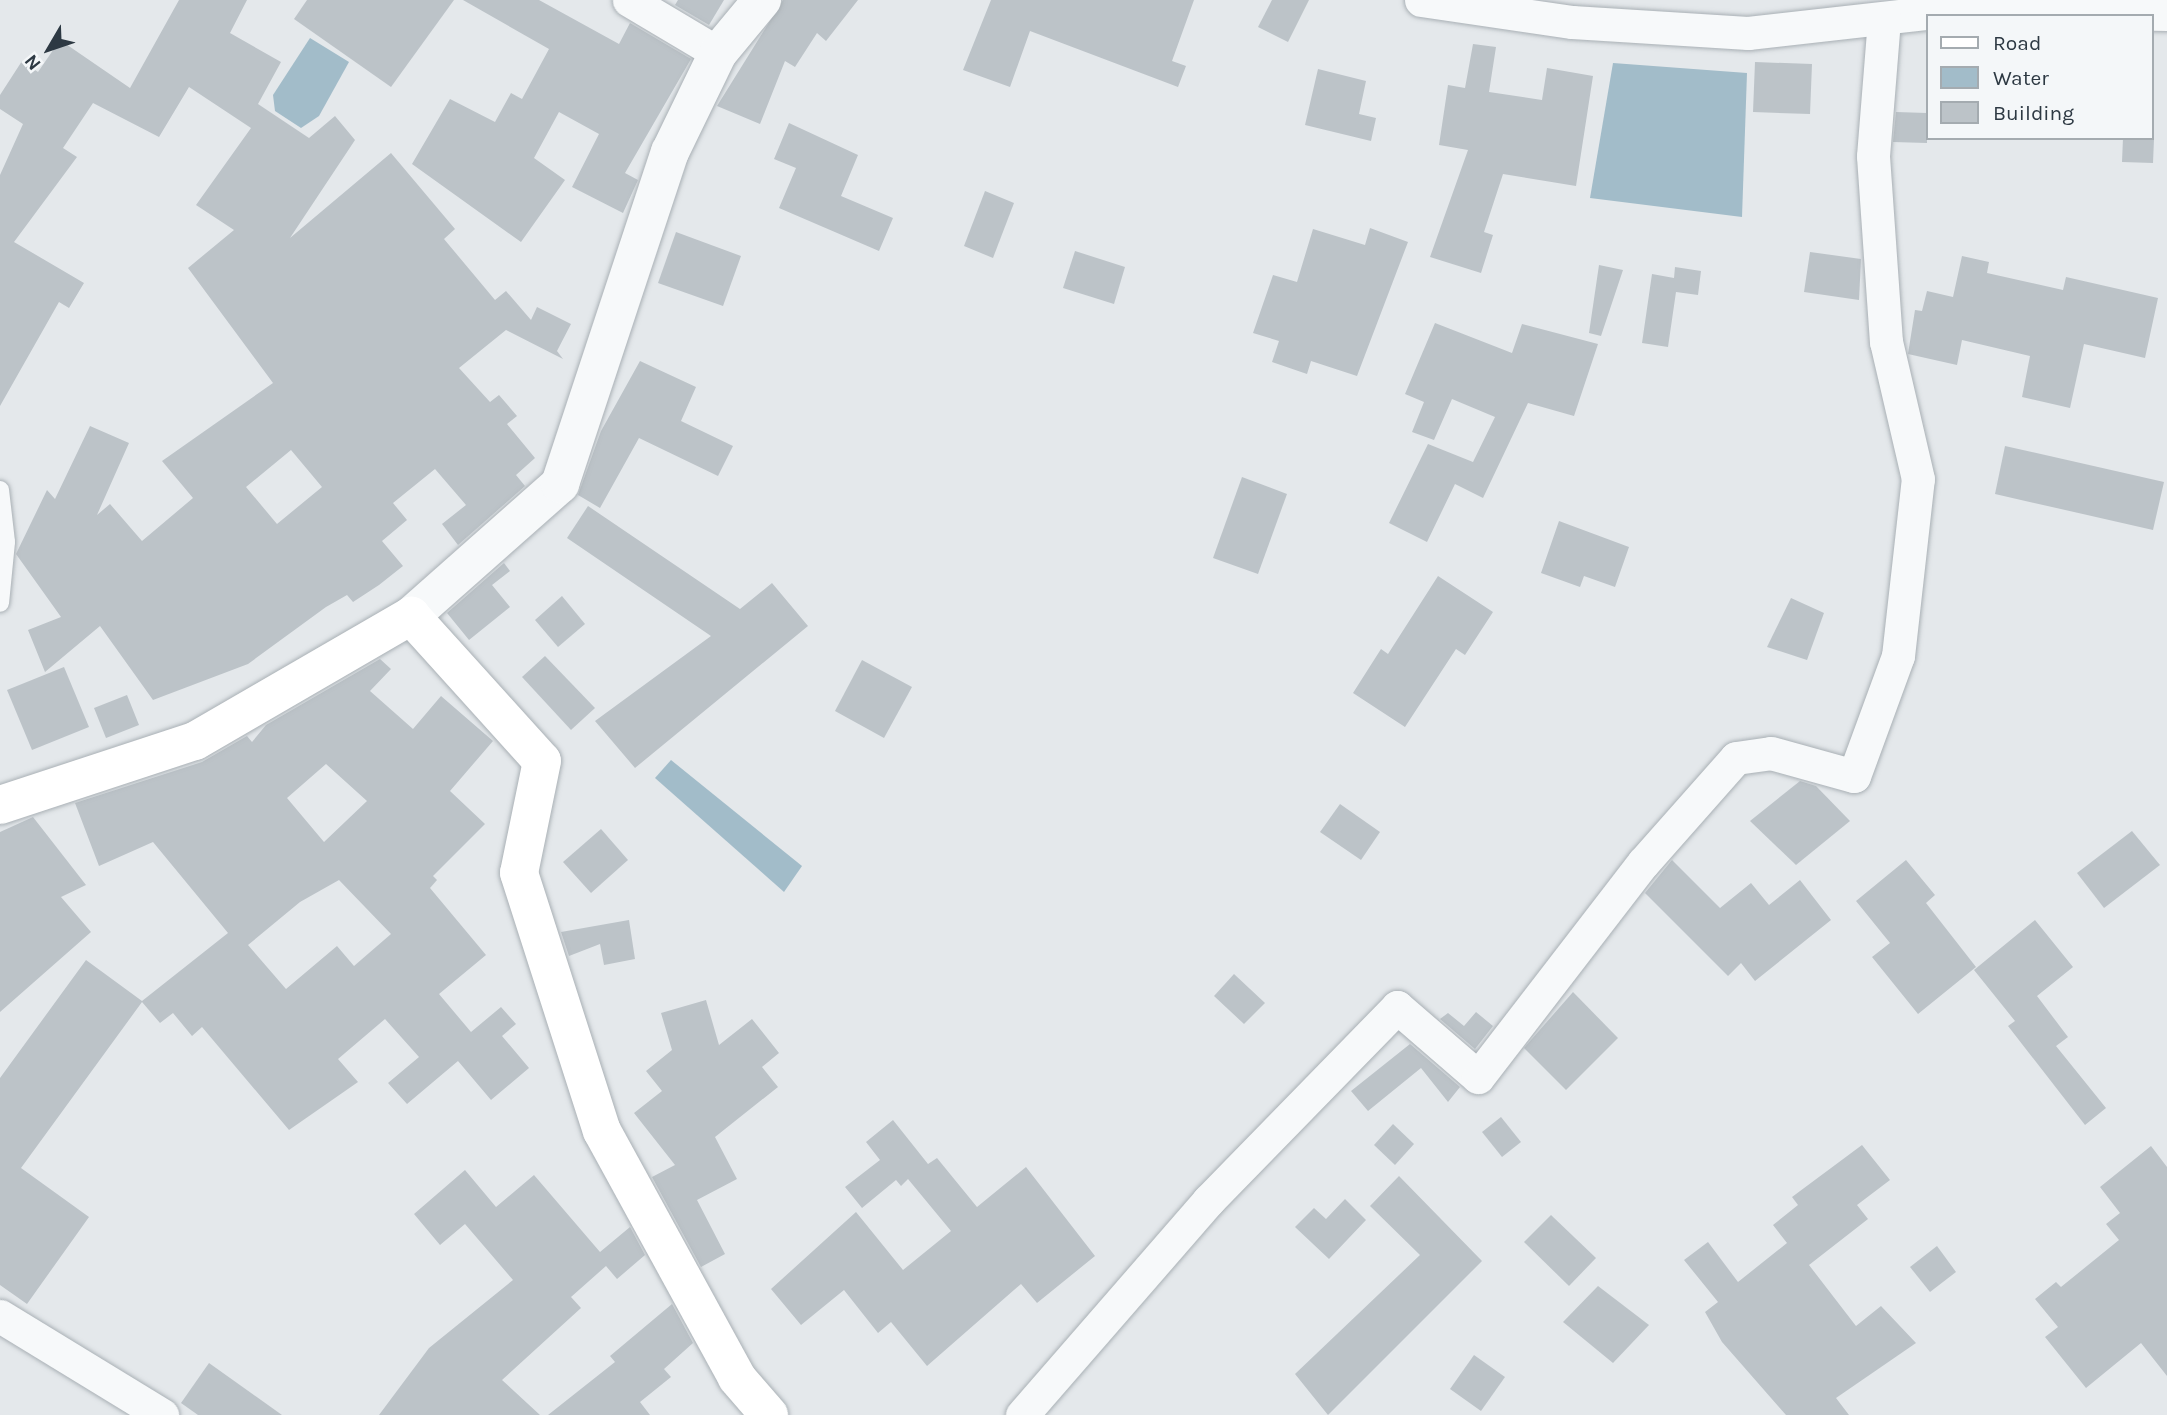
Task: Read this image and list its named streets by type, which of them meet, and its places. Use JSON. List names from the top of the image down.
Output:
{
  "legend": ["Road", "Water", "Building"],
  "north": "bottom left"
}
